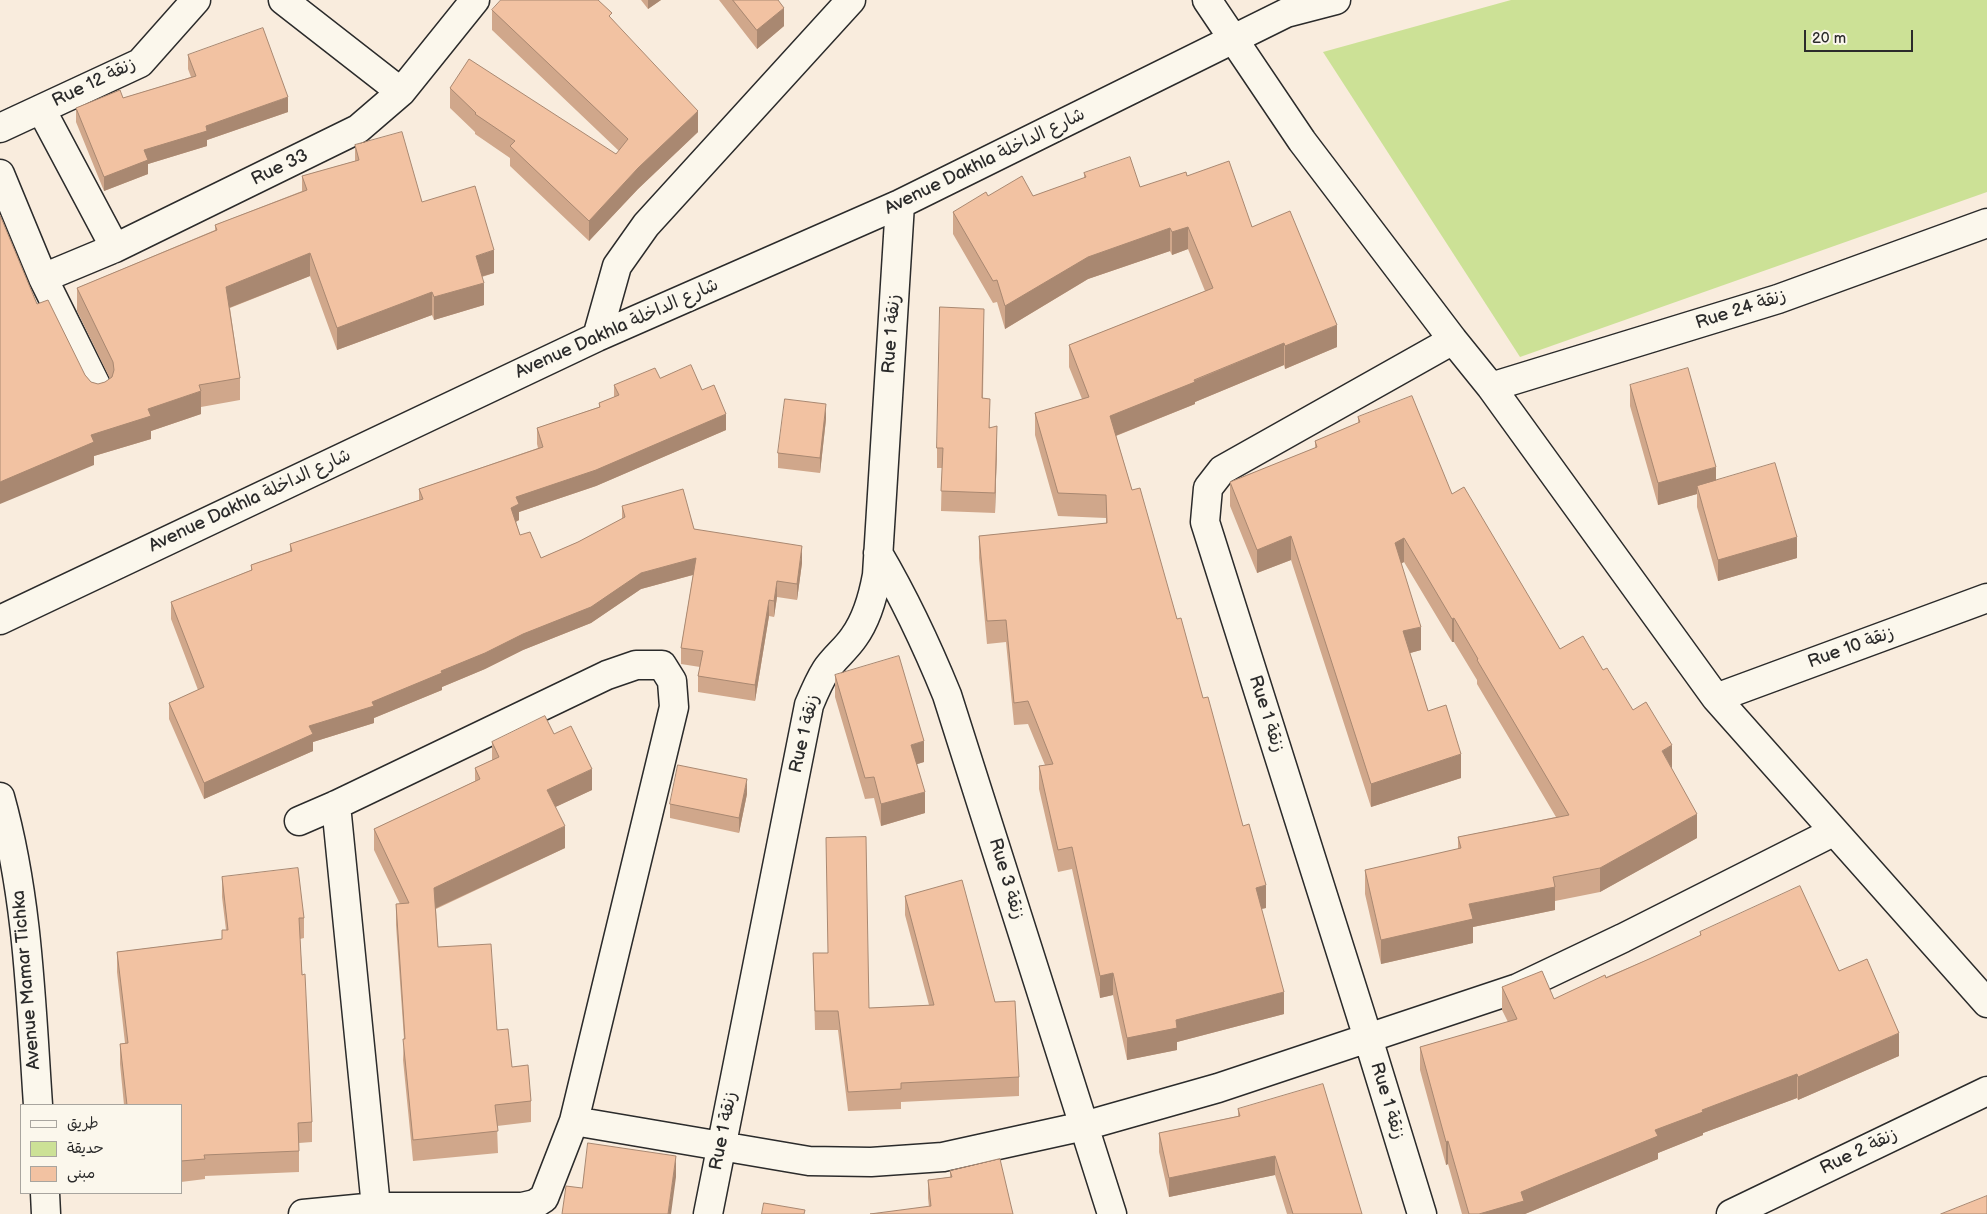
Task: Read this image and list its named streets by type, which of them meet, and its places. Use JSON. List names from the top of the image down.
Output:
{
  "streets": {
    "street": [
      "Rue 12 زنقة",
      "Avenue Dakhla شارع الداخلة",
      "Rue 33",
      "Rue 24 زنقة",
      "Rue 1 زنقة",
      "Rue 10 زنقة",
      "Rue 3 زنقة",
      "Avenue Mamar Tichka",
      "Rue 2 زنقة"
    ]
  },
  "crossings": [
    ["Avenue Dakhla شارع الداخلة", "Rue 1 زنقة"],
    ["Rue 1 زنقة", "Rue 3 زنقة"]
  ],
  "legend": ["طريق", "حديقة", "مبنى"],
  "scale_bar": "20 m"
}
